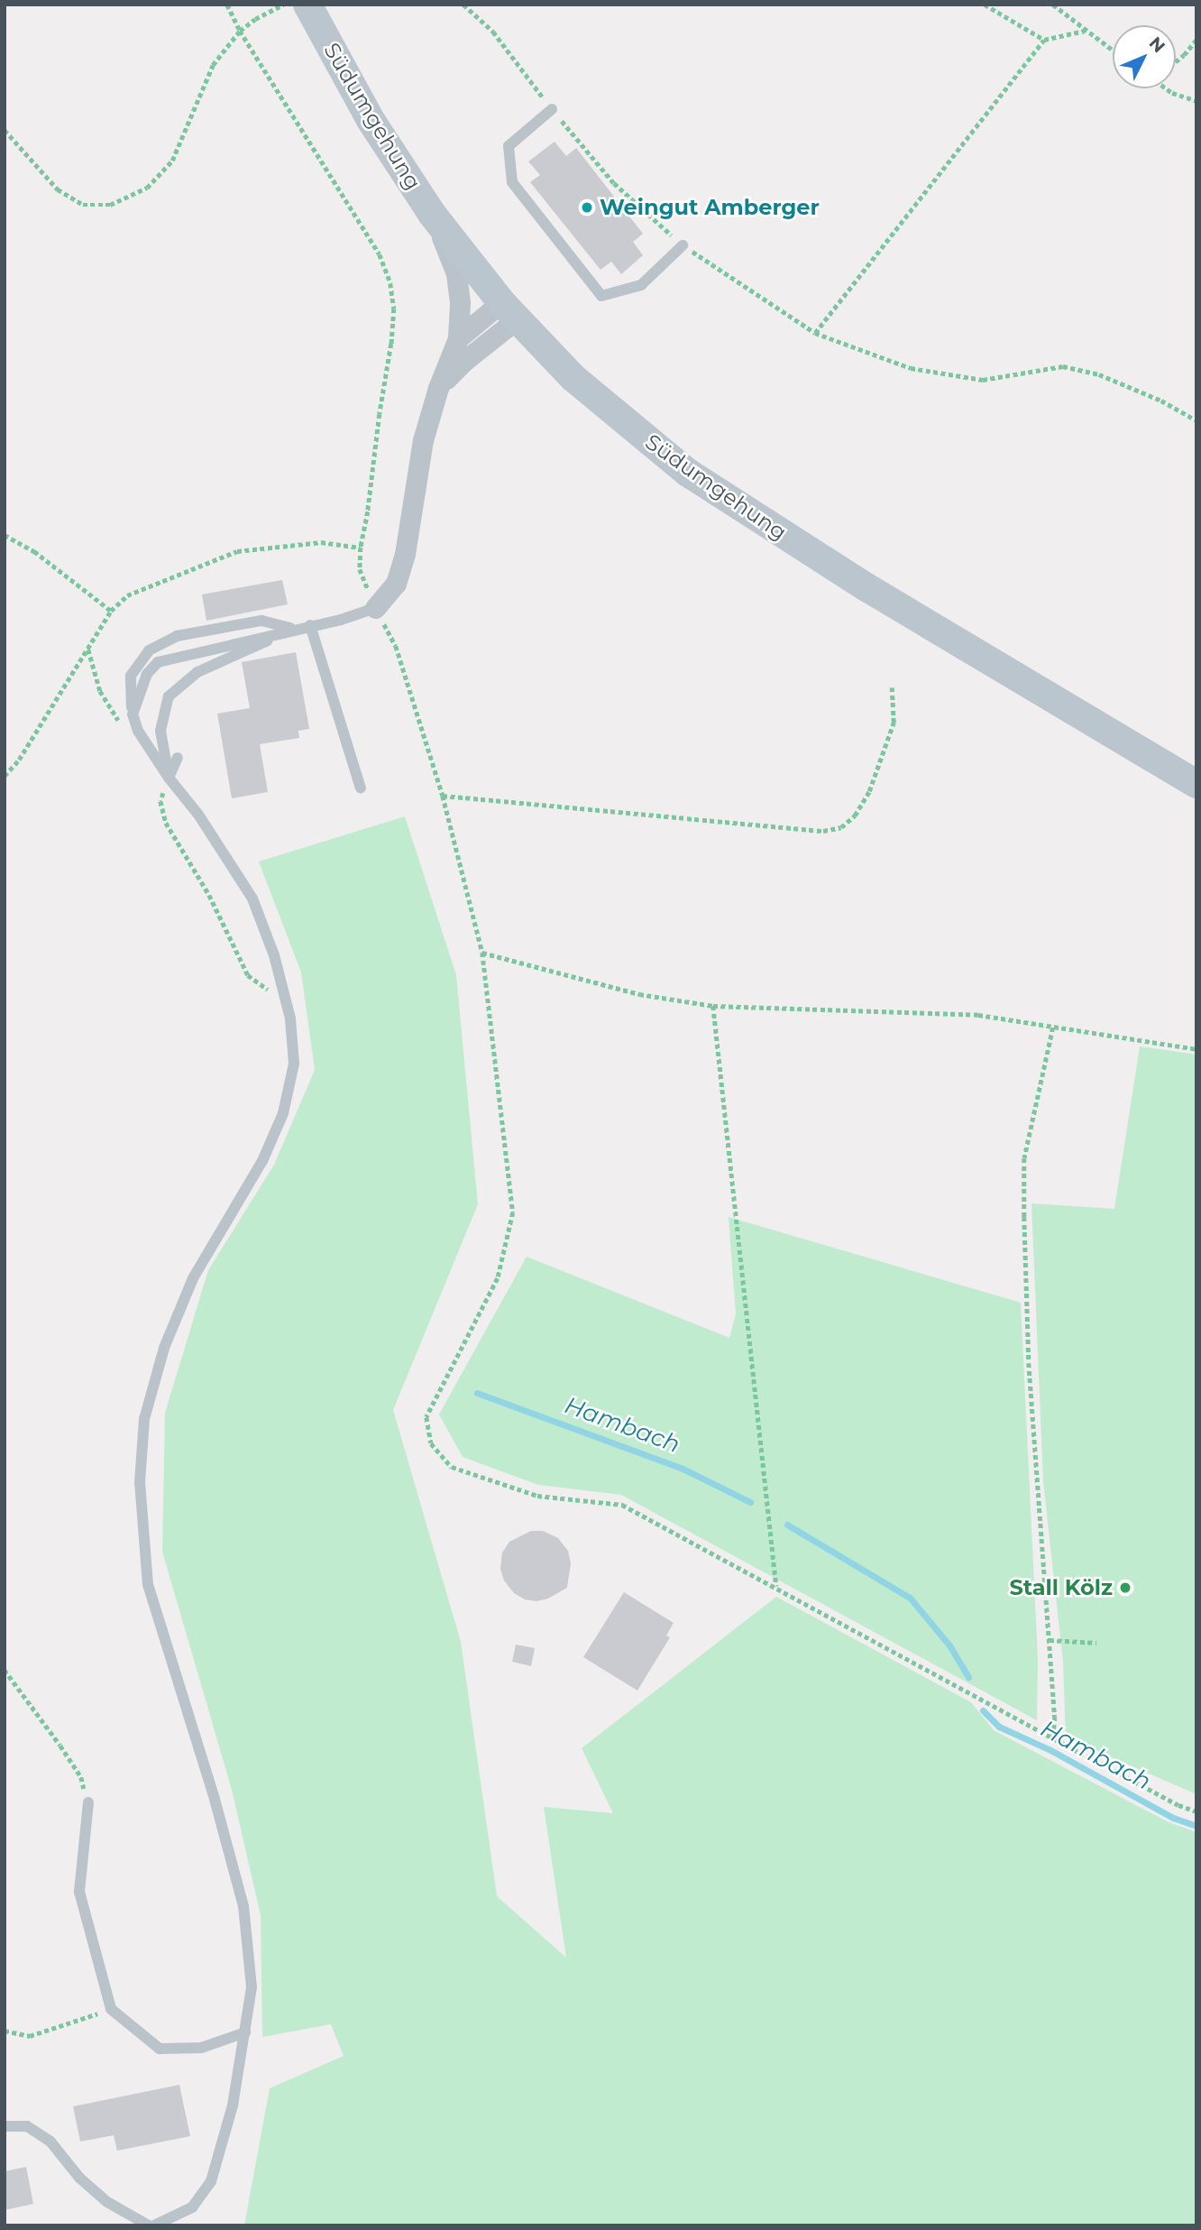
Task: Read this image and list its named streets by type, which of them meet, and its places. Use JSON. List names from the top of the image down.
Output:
{
  "streets": {
    "main road": ["Südumgehung"]
  },
  "water": ["Hambach"],
  "places": ["Weingut Amberger", "Stall Kölz"],
  "north": "top right"
}
